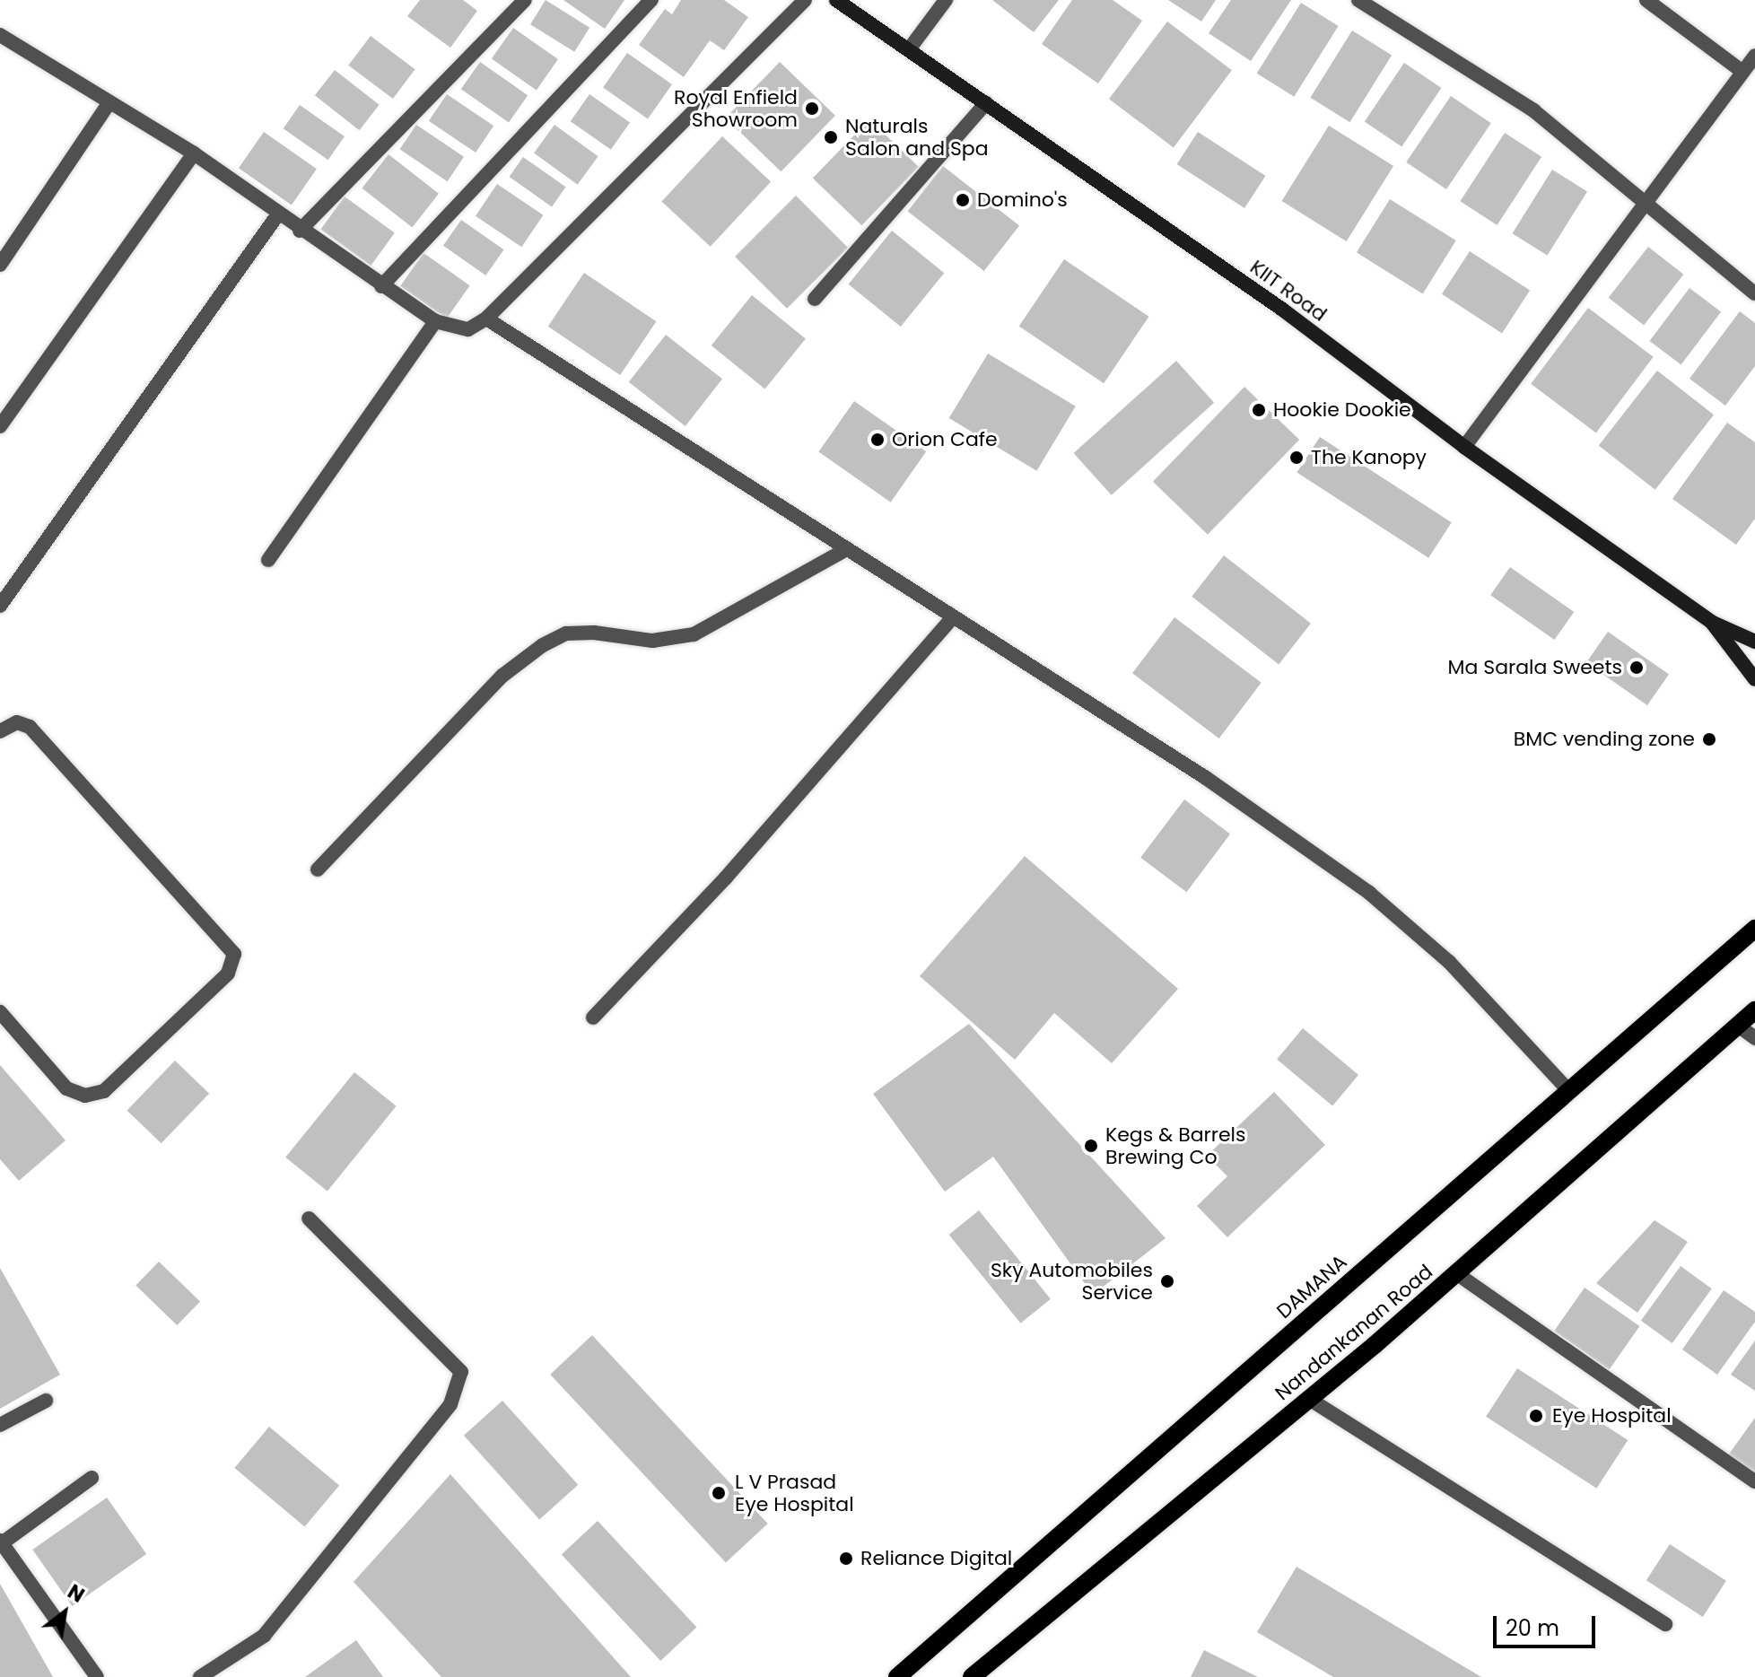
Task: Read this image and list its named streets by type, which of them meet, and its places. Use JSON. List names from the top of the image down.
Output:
{
  "streets": {
    "main road": ["KIIT Road", "DAMANA", "Nandankanan Road"]
  },
  "places": [
    "Royal Enfield Showroom",
    "Naturals Salon and Spa",
    "Domino's",
    "Hookie Dookie",
    "Orion Cafe",
    "The Kanopy",
    "Ma Sarala Sweets",
    "BMC vending zone",
    "Kegs & Barrels Brewing Co",
    "Sky Automobiles Service",
    "Eye Hospital",
    "L V Prasad Eye Hospital",
    "Reliance Digital"
  ],
  "scale_bar": "20 m",
  "north": "top right"
}
